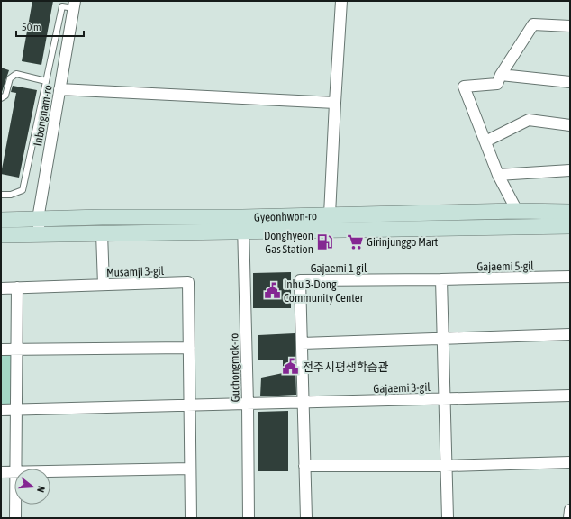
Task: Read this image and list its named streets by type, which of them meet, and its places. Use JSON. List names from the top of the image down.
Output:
{
  "streets": {
    "street": [
      "Inbongnam-ro",
      "Gyeonhwon-ro",
      "Gajaemi 5-gil",
      "Gajaemi 1-gil",
      "Musamji 3-gil",
      "Guchongmok-ro",
      "Gajaemi 3-gil"
    ]
  },
  "crossings": [
    ["Inbongnam-ro", "Gyeonhwon-ro"],
    ["Gyeonhwon-ro", "Guchongmok-ro"],
    ["Gajaemi 5-gil", "Gajaemi 1-gil"],
    ["Gajaemi 5-gil", "Gajaemi 3-gil"],
    ["Gajaemi 1-gil", "Gajaemi 3-gil"]
  ],
  "places": {
    "fuel station": ["Donghyeon Gas Station"],
    "supermarket": ["Girinjunggo Mart"],
    "public building": ["Inhu 3-Dong Community Center", "전주시평생학습관"]
  },
  "scale_bar": "50 m",
  "north": "right"
}
